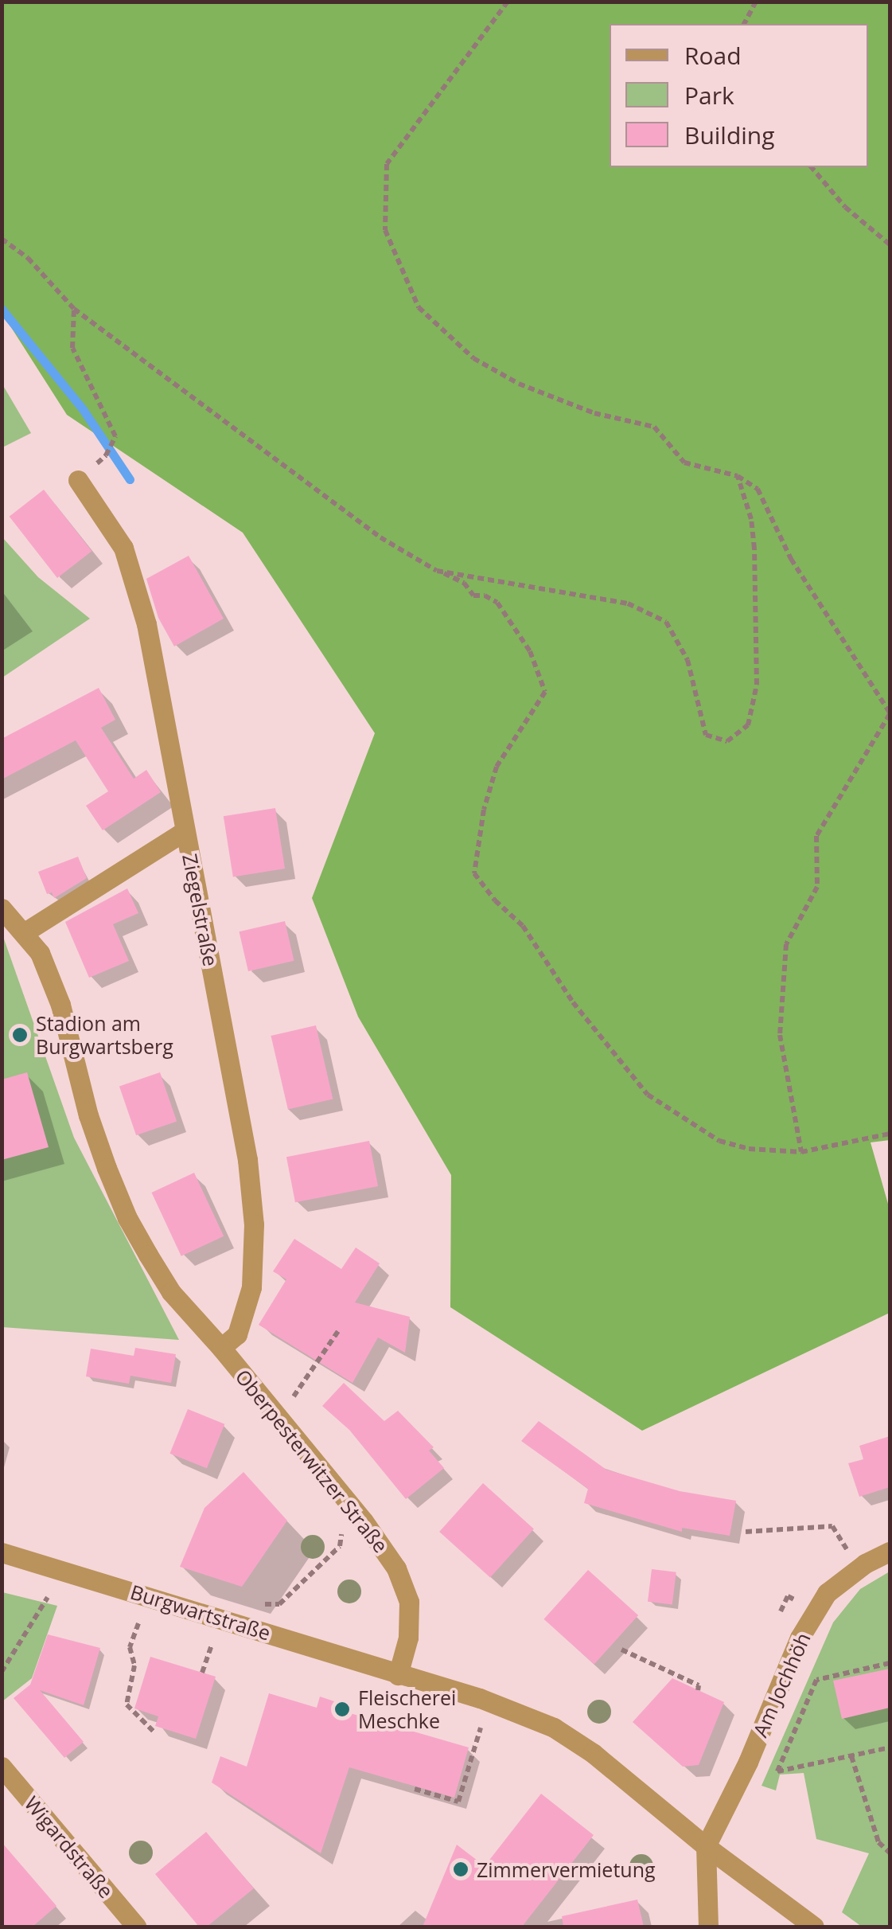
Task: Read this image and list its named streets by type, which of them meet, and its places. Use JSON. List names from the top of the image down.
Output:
{
  "streets": {
    "street": [
      "Ziegelstraße",
      "Oberpesterwitzer Straße",
      "Burgwartstraße",
      "Am Jochhöh",
      "Wigardstraße"
    ]
  },
  "crossings": [
    ["Ziegelstraße", "Oberpesterwitzer Straße"],
    ["Oberpesterwitzer Straße", "Burgwartstraße"]
  ],
  "places": ["Stadion am Burgwartsberg", "Fleischerei Meschke", "Zimmervermietung"],
  "legend": ["Road", "Park", "Building"]
}
